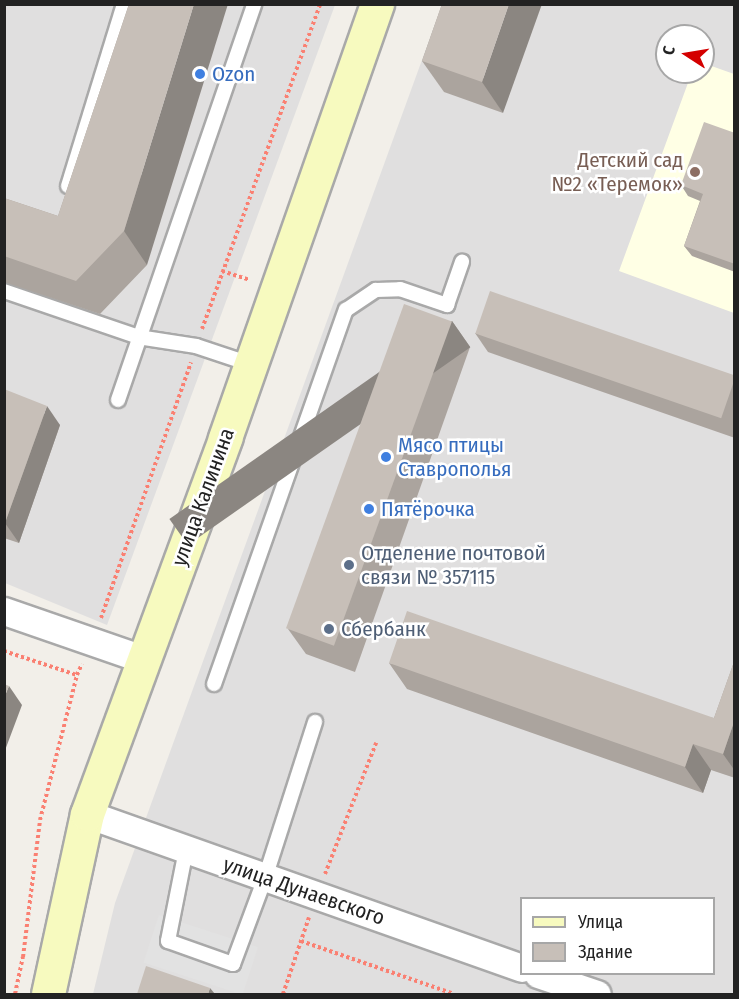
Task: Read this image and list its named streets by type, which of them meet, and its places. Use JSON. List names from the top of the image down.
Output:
{
  "streets": {
    "main road": ["улица Калинина"],
    "street": ["улица Дунаевского"]
  },
  "crossings": [
    ["улица Калинина", "улица Дунаевского"]
  ],
  "places": [
    "Ozon",
    "Детский сад №2 «Теремок»",
    "Мясо птицы Ставрополья",
    "Пятёрочка",
    "Отделение почтовой связи № 357115",
    "Сбербанк"
  ],
  "legend": ["Улица", "Здание"],
  "north": "left"
}
